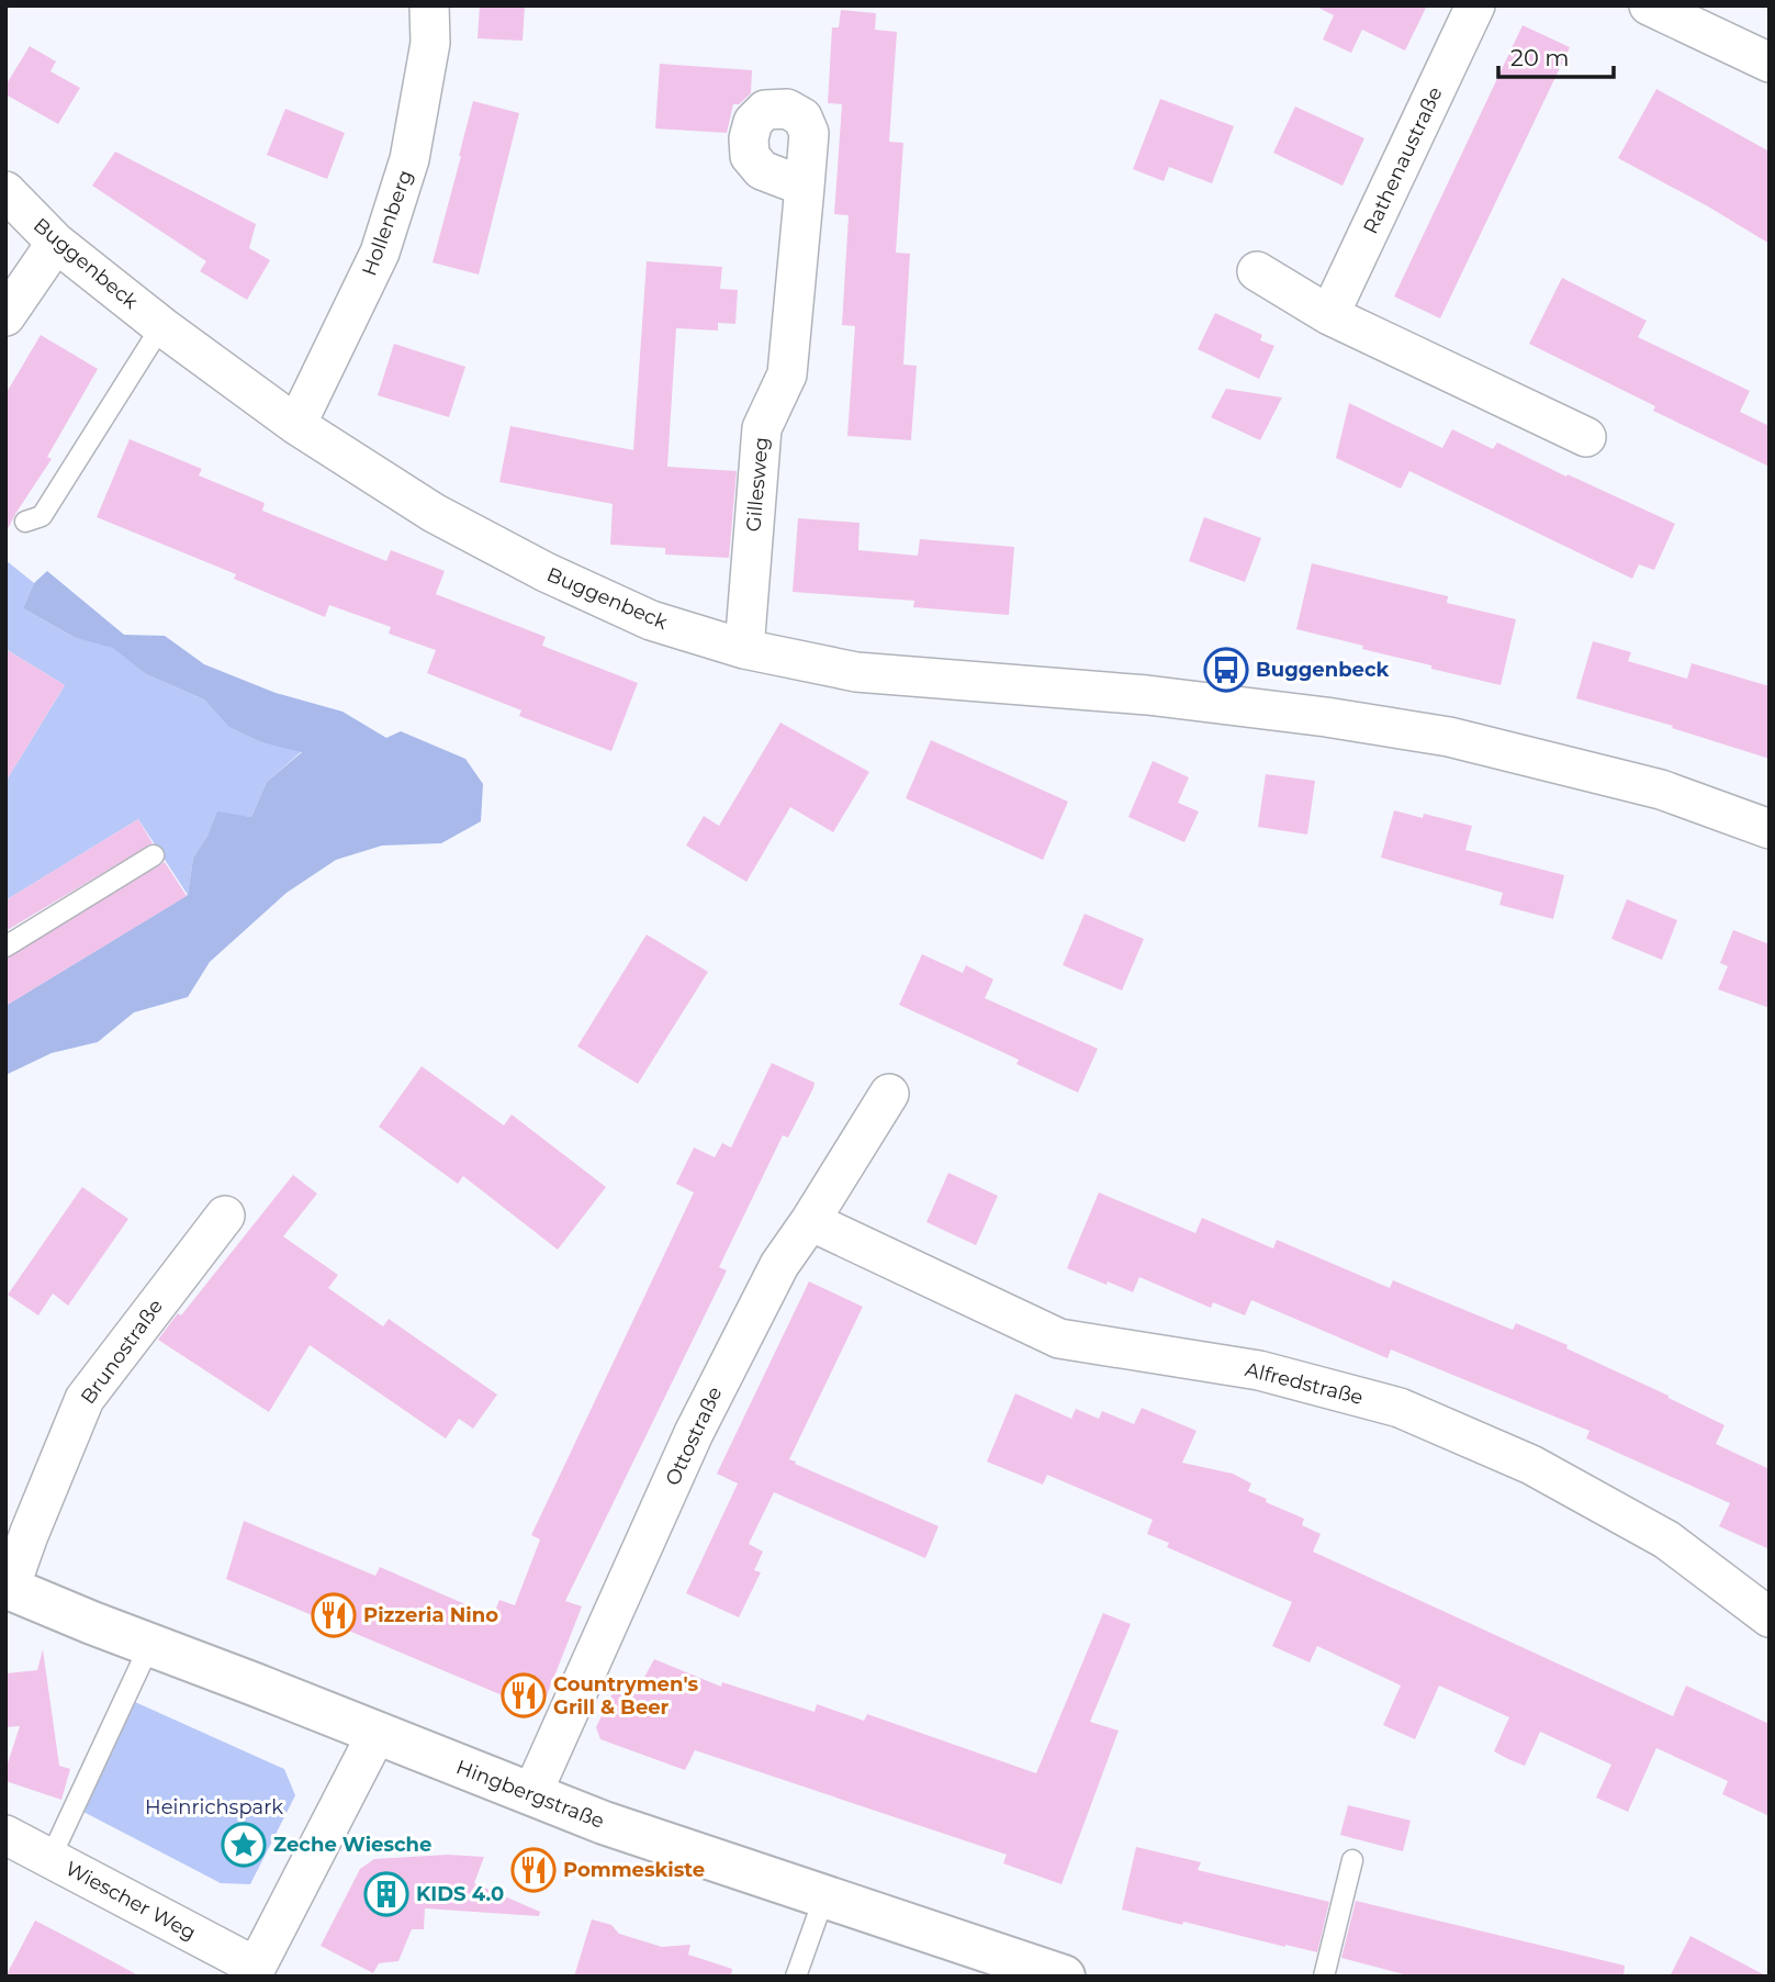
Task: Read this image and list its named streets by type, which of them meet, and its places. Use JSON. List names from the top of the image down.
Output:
{
  "streets": {
    "street": [
      "Rathenaustraße",
      "Hollenberg",
      "Buggenbeck",
      "Gillesweg",
      "Brunostraße",
      "Alfredstraße",
      "Ottostraße",
      "Hingbergstraße",
      "Wiescher Weg"
    ]
  },
  "crossings": [
    ["Hollenberg", "Buggenbeck"],
    ["Buggenbeck", "Gillesweg"],
    ["Brunostraße", "Hingbergstraße"],
    ["Alfredstraße", "Ottostraße"],
    ["Ottostraße", "Hingbergstraße"]
  ],
  "parks": ["Heinrichspark"],
  "places": {
    "bus stop": ["Buggenbeck"],
    "restaurant": ["Pizzeria Nino", "Countrymen's Grill & Beer", "Pommeskiste"],
    "place": ["Zeche Wiesche"],
    "building": ["KIDS 4.0"]
  },
  "scale_bar": "20 m"
}
